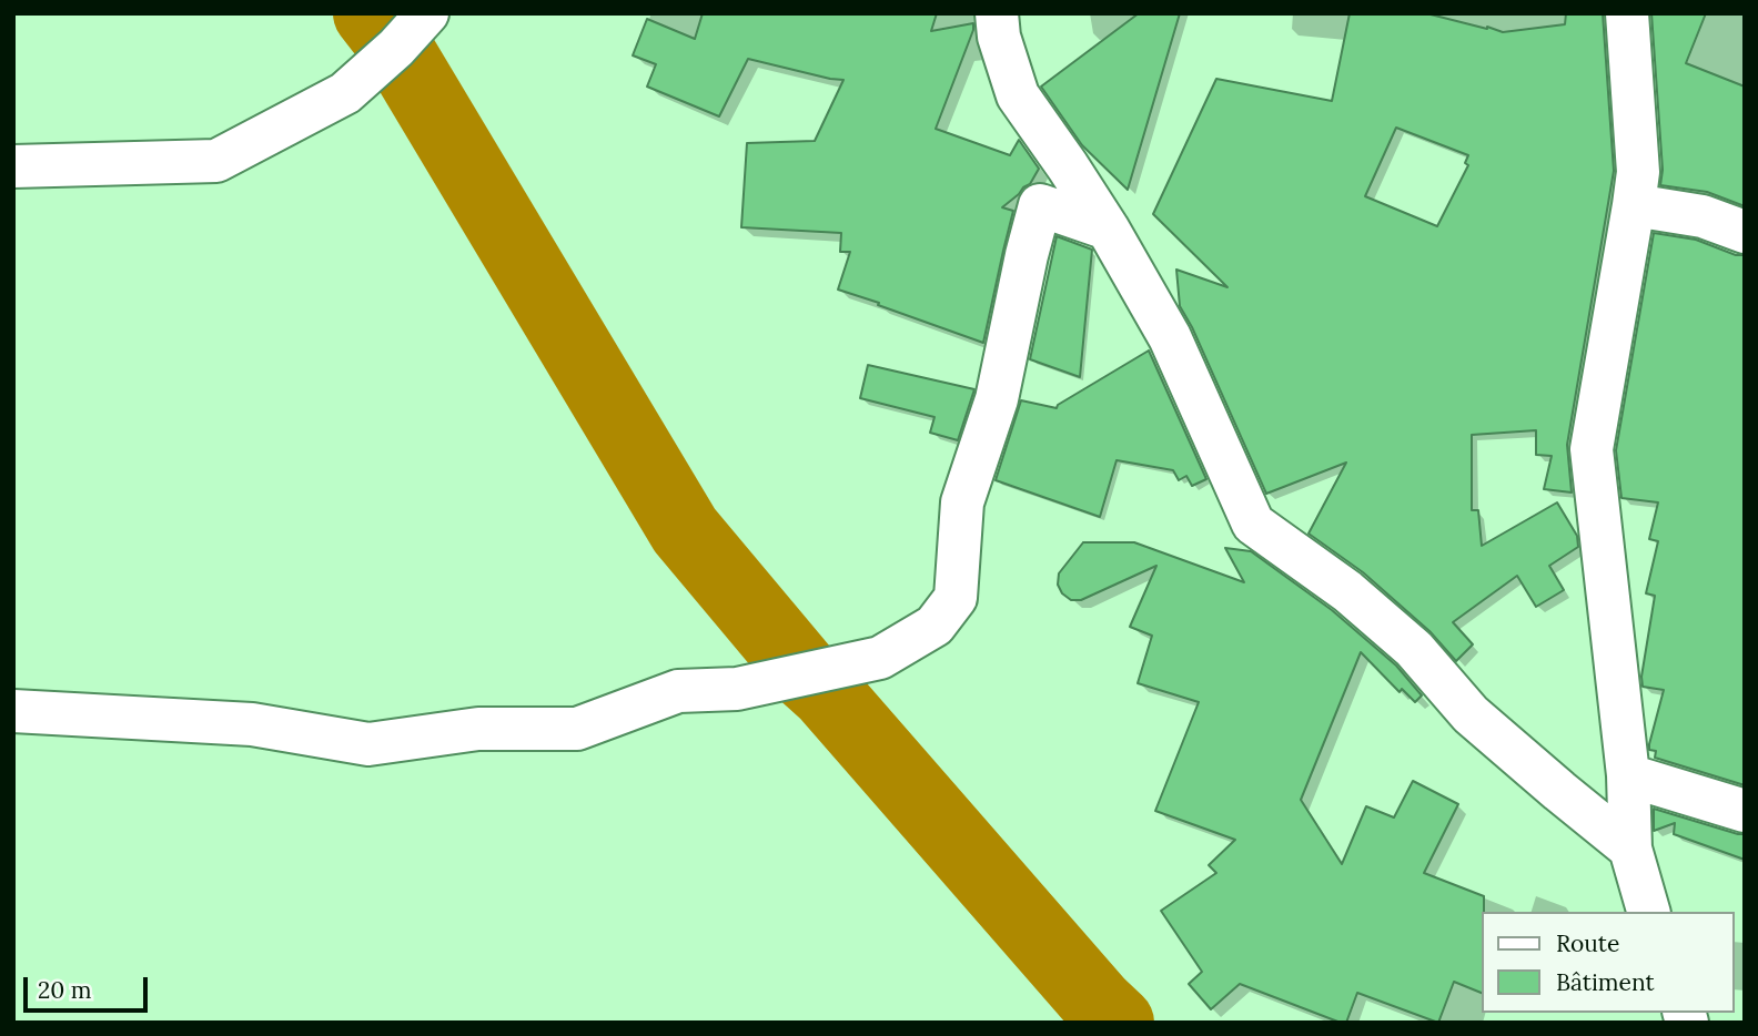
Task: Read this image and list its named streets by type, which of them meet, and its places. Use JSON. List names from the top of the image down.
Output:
{
  "legend": ["Route", "Bâtiment"],
  "scale_bar": "20 m"
}
